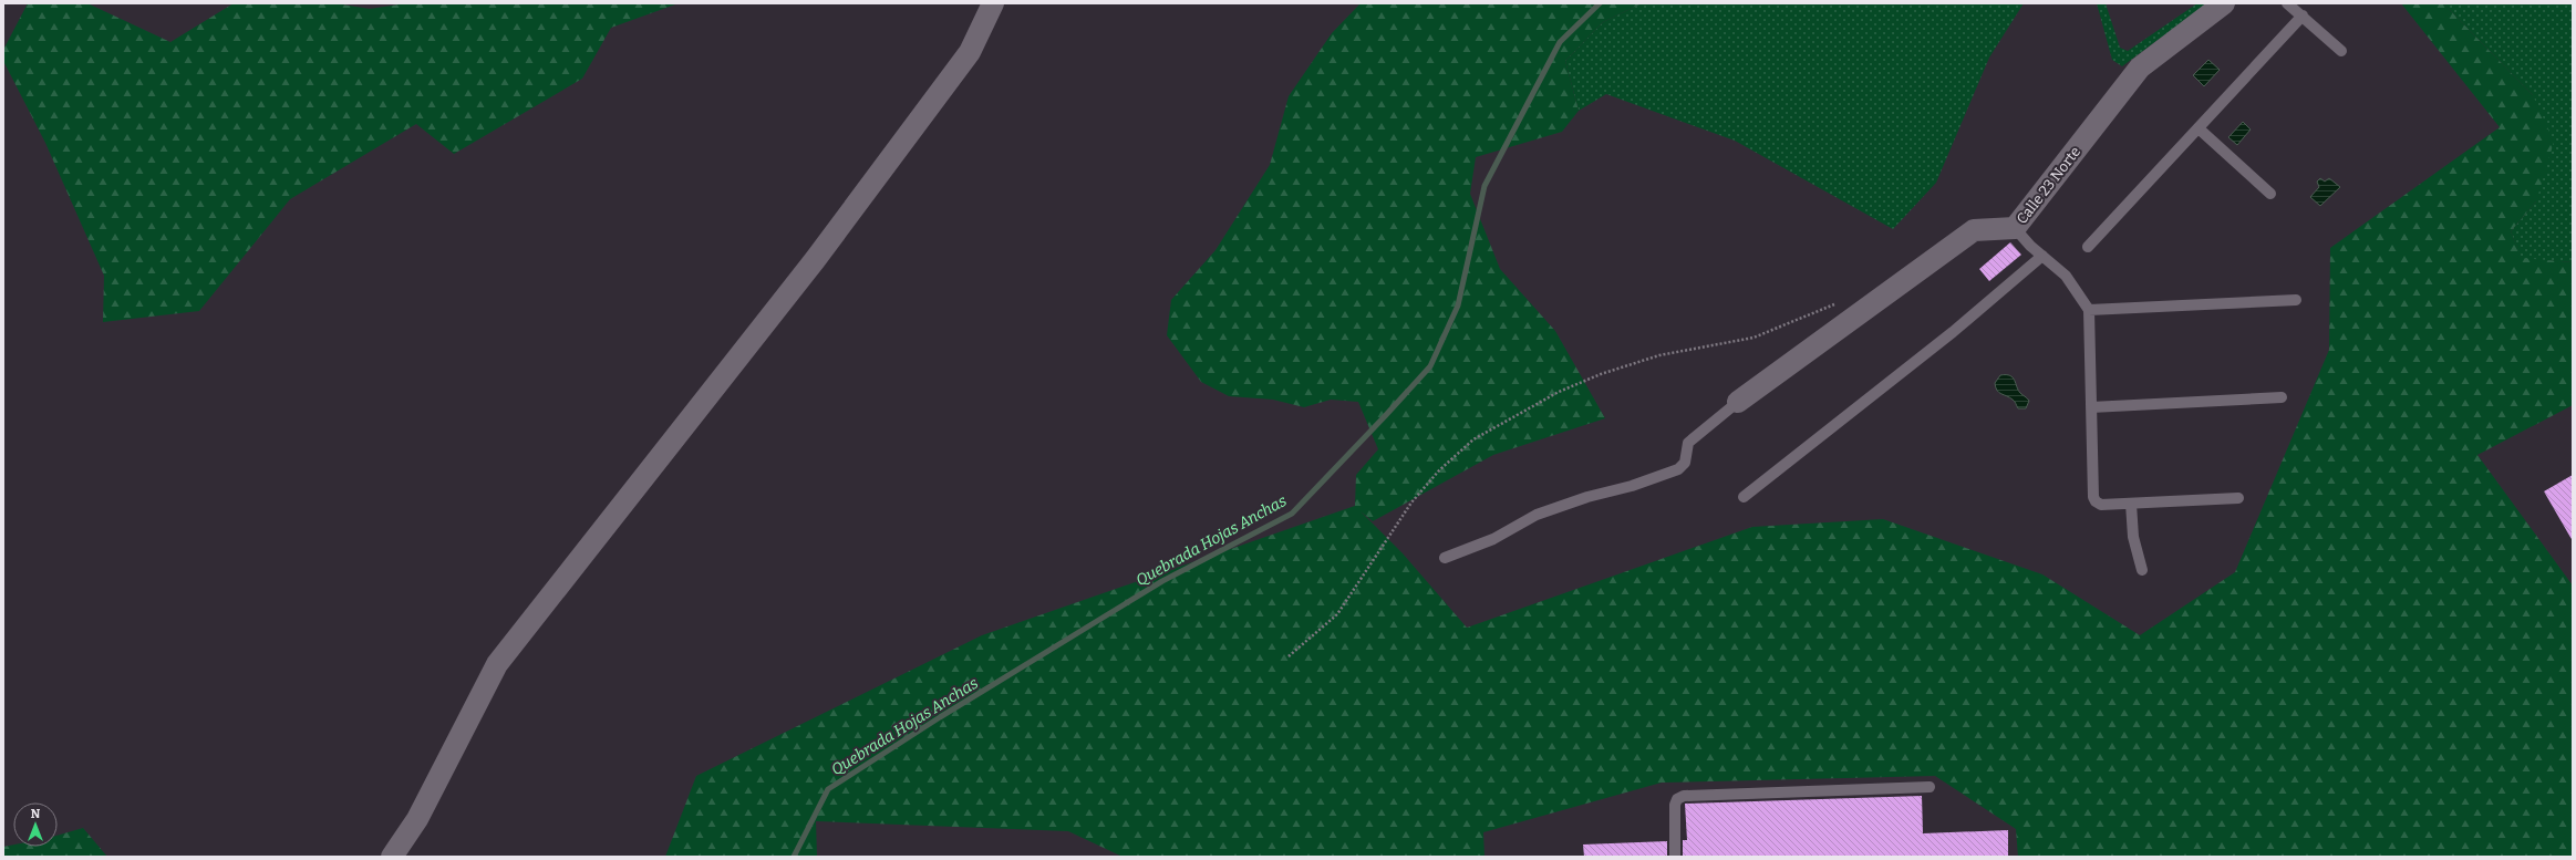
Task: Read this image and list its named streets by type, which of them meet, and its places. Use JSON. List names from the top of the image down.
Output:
{
  "streets": {
    "street": ["Calle 23 Norte"]
  },
  "water": ["Quebrada Hojas Anchas"],
  "north": "top"
}
